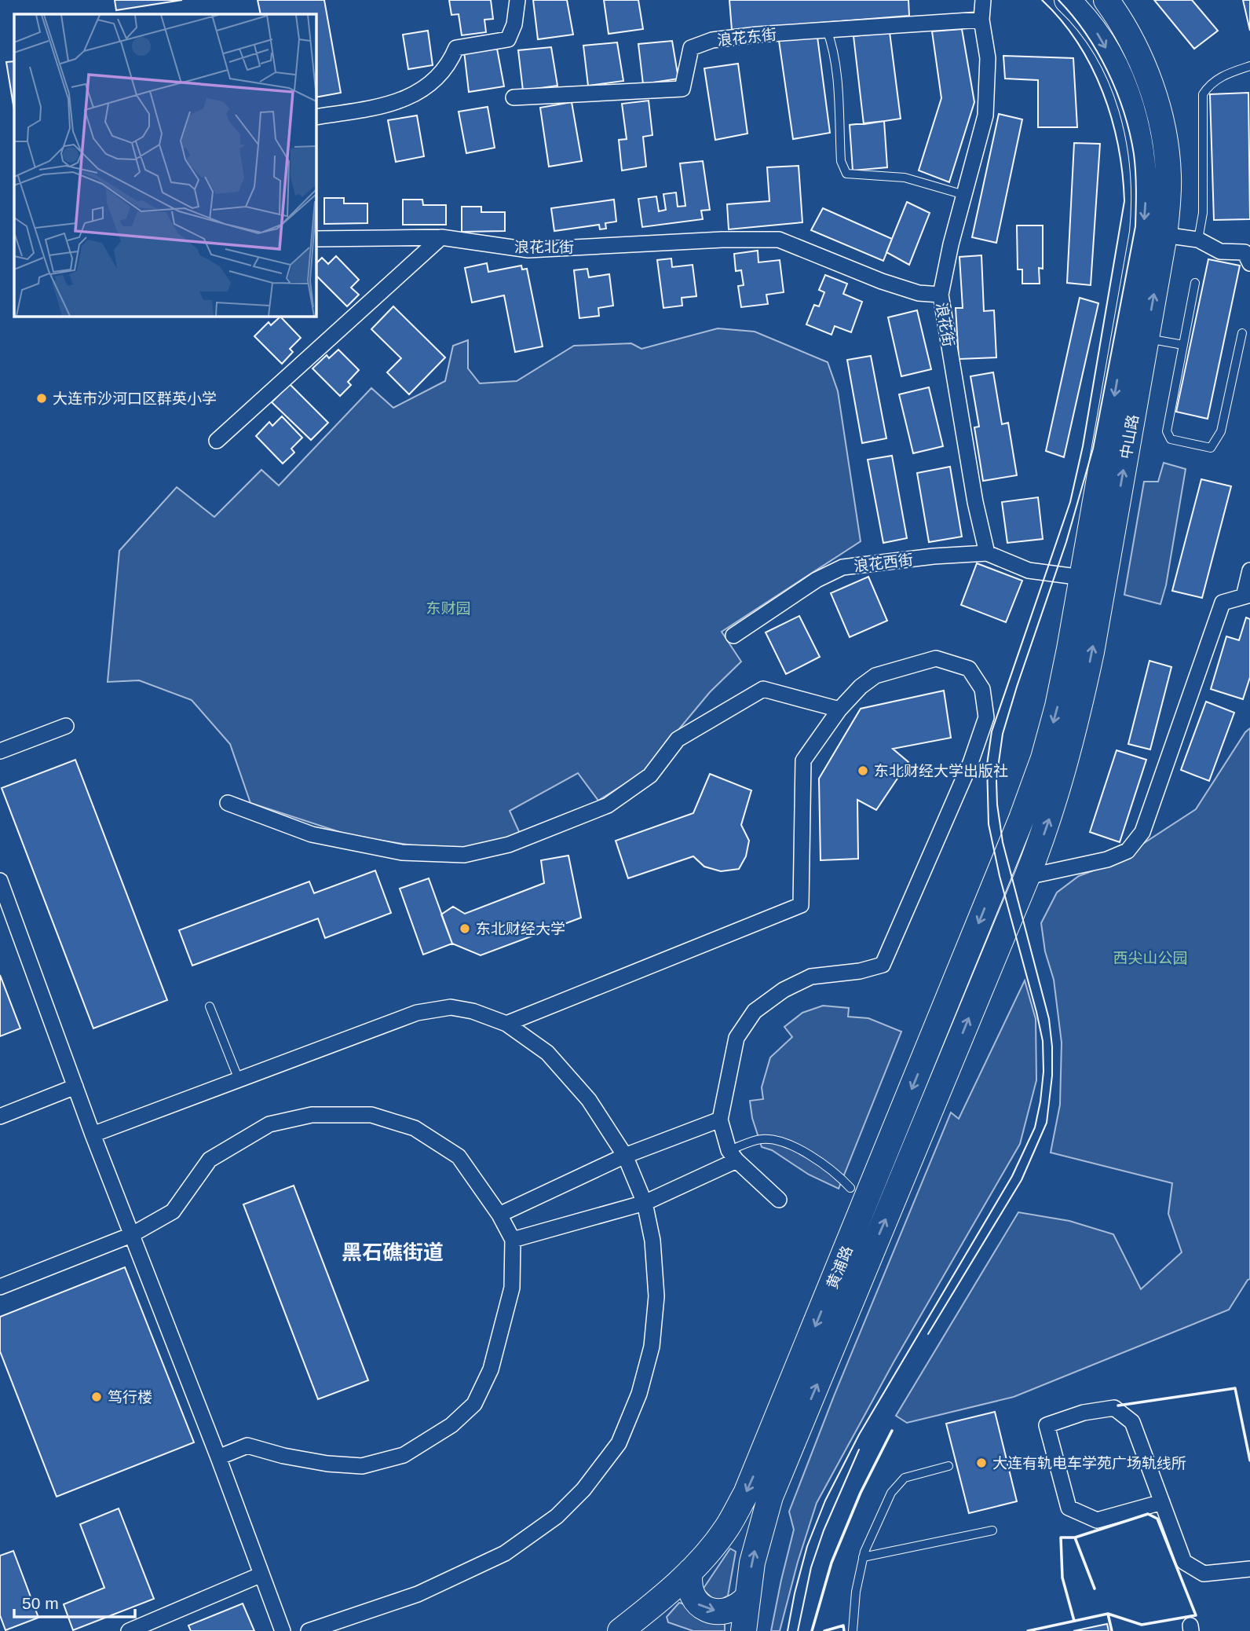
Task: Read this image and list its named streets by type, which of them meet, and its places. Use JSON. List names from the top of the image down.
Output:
{
  "streets": {
    "highway": ["中山路", "黄浦路"],
    "street": [
      "浪花东街",
      "浪花北街",
      "浪花街",
      "浪花西街"
    ]
  },
  "crossings": [
    ["浪花东街", "浪花街"],
    ["浪花北街", "浪花街"],
    ["浪花街", "浪花西街"],
    ["中山路", "黄浦路"]
  ],
  "districts": ["黑石礁街道"],
  "parks": ["东财园", "西尖山公园"],
  "places": [
    "大连市沙河口区群英小学",
    "东北财经大学出版社",
    "东北财经大学",
    "笃行楼",
    "大连有轨电车学苑广场轨线所"
  ],
  "scale_bar": "50 m"
}
